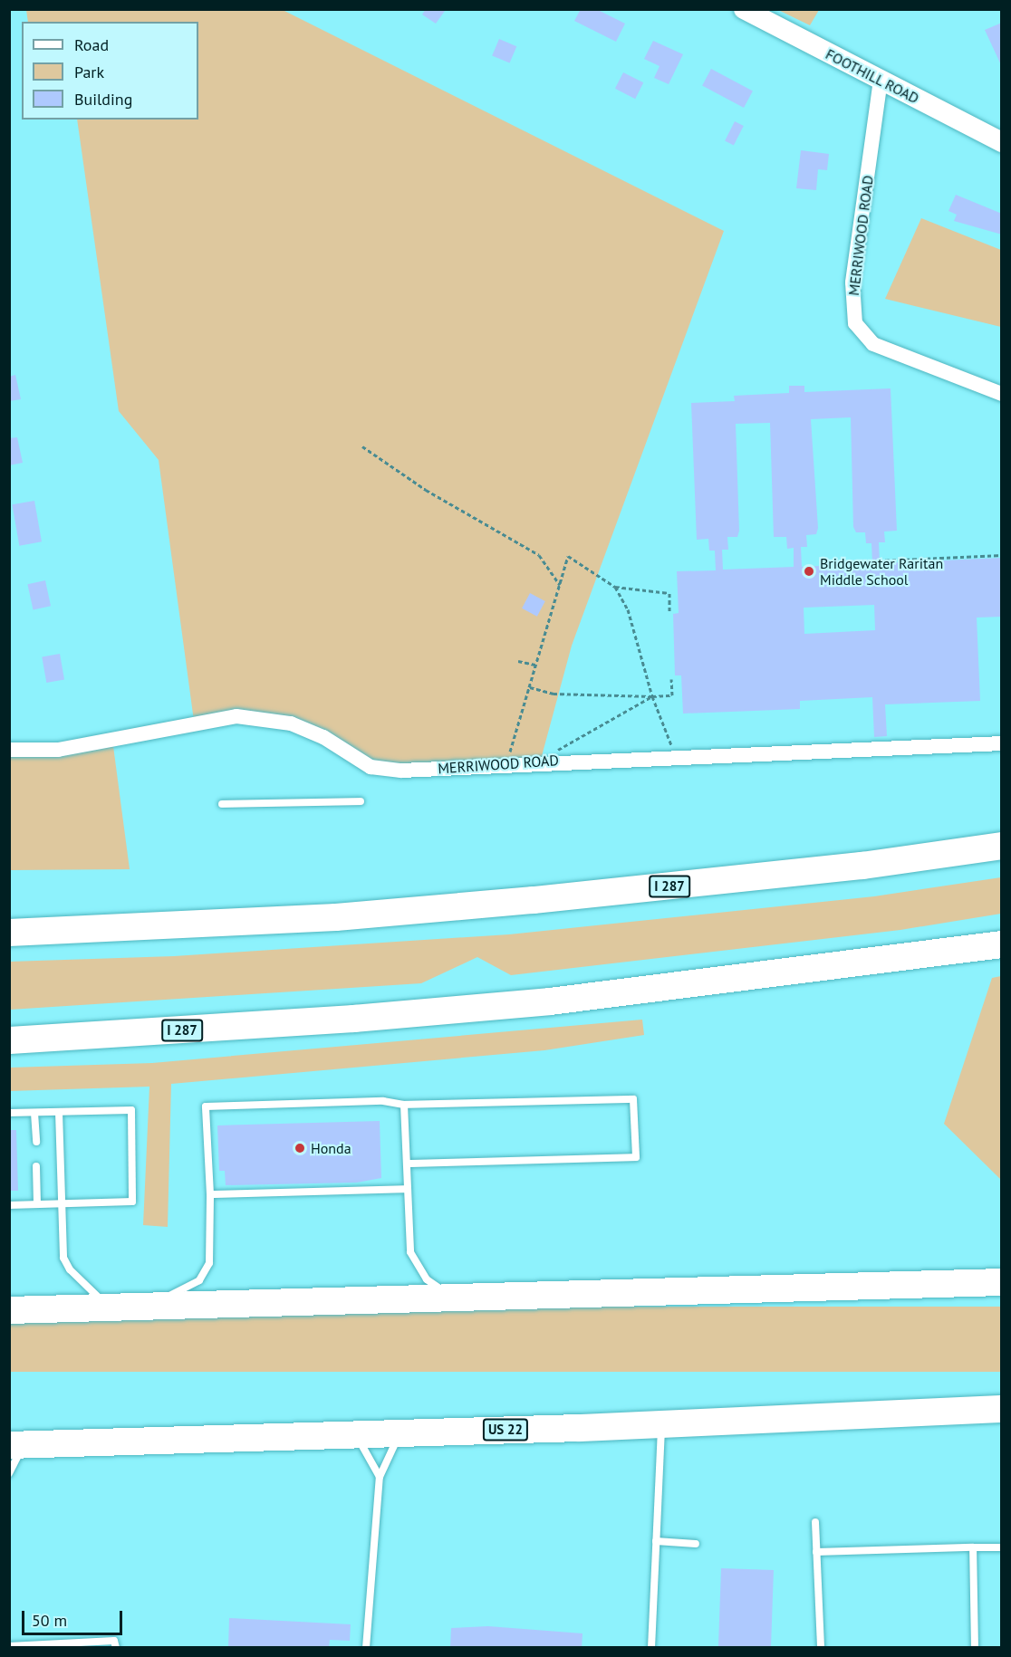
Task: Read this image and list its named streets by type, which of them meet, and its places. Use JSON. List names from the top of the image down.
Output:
{
  "streets": {
    "highway": ["I 287", "US 22"],
    "street": ["FOOTHILL ROAD", "MERRIWOOD ROAD"]
  },
  "crossings": [
    ["FOOTHILL ROAD", "MERRIWOOD ROAD"]
  ],
  "places": ["Bridgewater Raritan Middle School", "Honda"],
  "legend": ["Road", "Park", "Building"],
  "scale_bar": "50 m"
}
